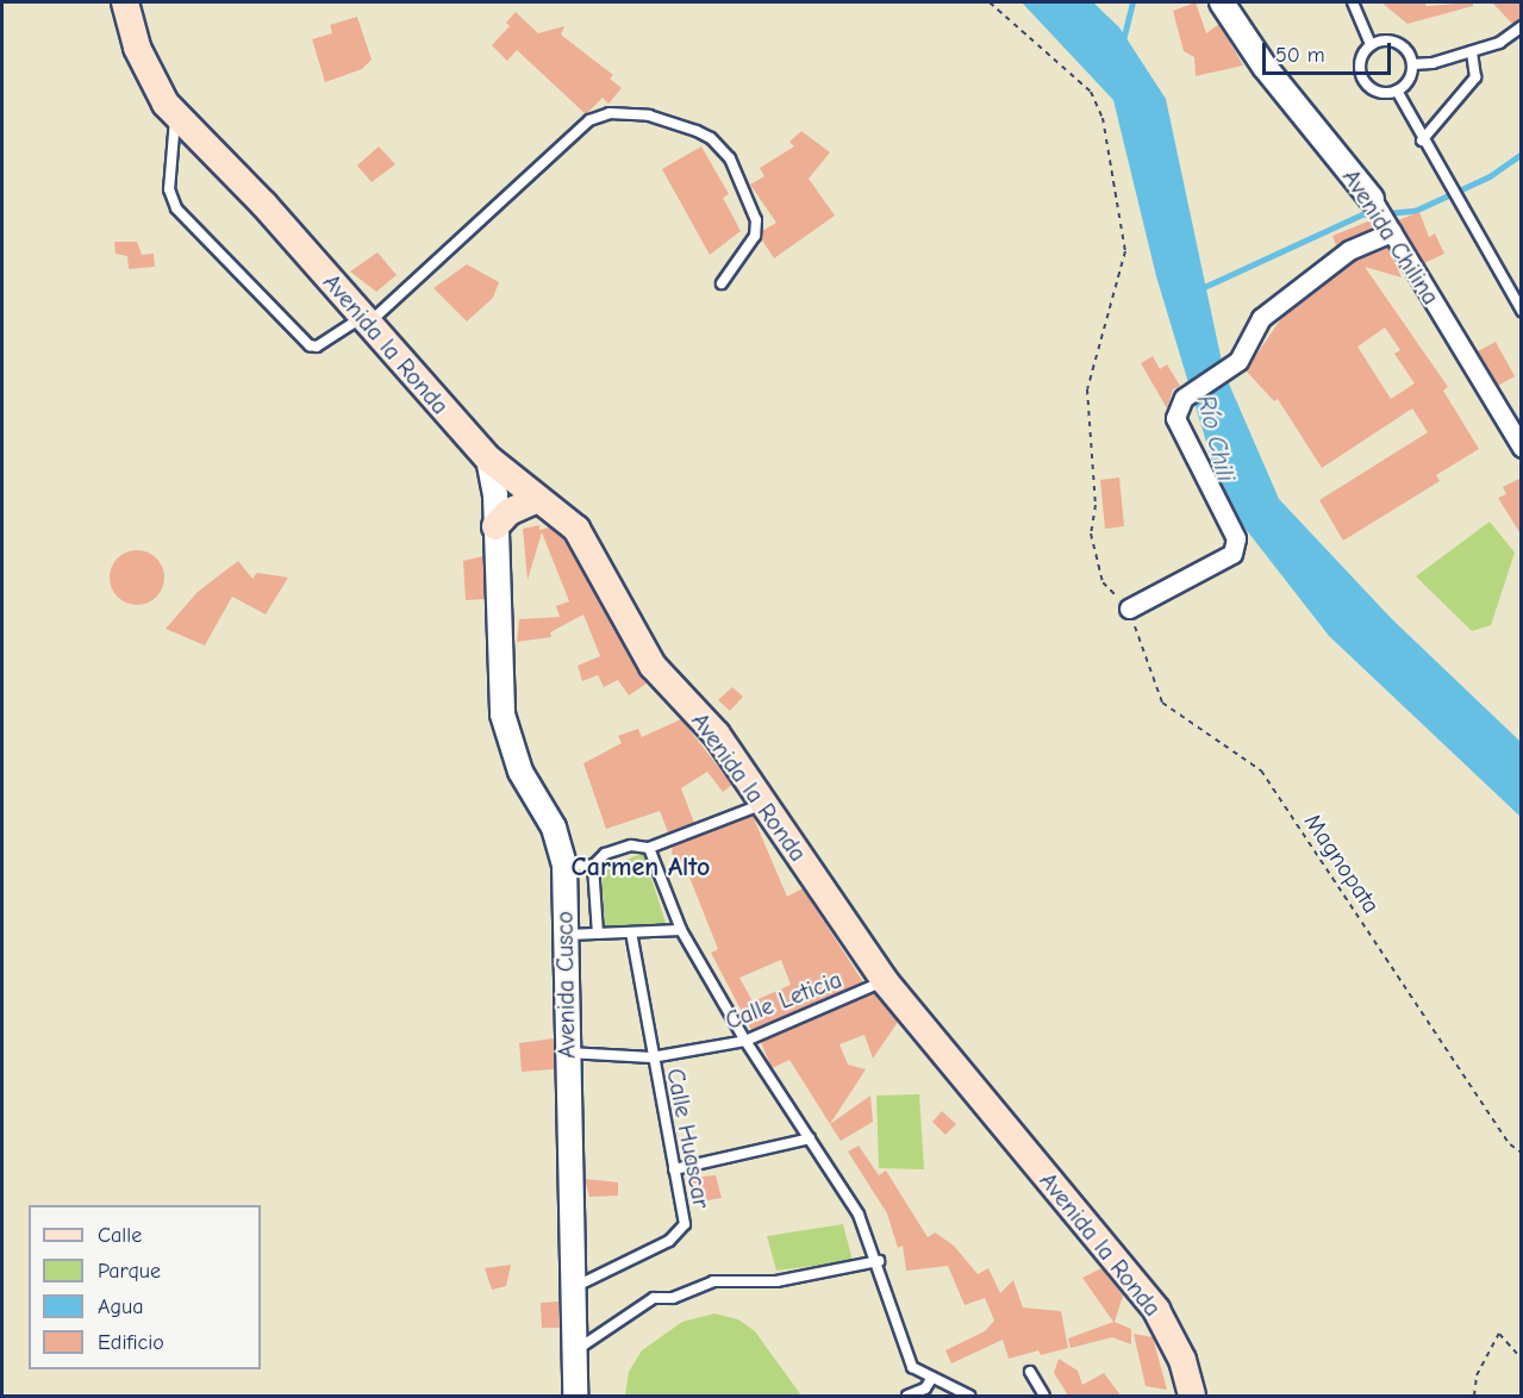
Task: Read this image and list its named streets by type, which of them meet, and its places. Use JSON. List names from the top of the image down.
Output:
{
  "streets": {
    "main road": ["Avenida la Ronda"],
    "street": ["Avenida Chilina", "Avenida Cusco"],
    "lane": ["Calle Leticia", "Calle Huascar"],
    "path": ["Magnopata"]
  },
  "crossings": [
    ["Avenida la Ronda", "Avenida Cusco"],
    ["Avenida la Ronda", "Calle Leticia"],
    ["Avenida Cusco", "Calle Leticia"],
    ["Avenida Cusco", "Calle Huascar"],
    ["Calle Leticia", "Calle Huascar"]
  ],
  "districts": ["Carmen Alto"],
  "water": ["Río Chili"],
  "legend": [
    "Calle",
    "Parque",
    "Agua",
    "Edificio"
  ],
  "scale_bar": "50 m"
}
